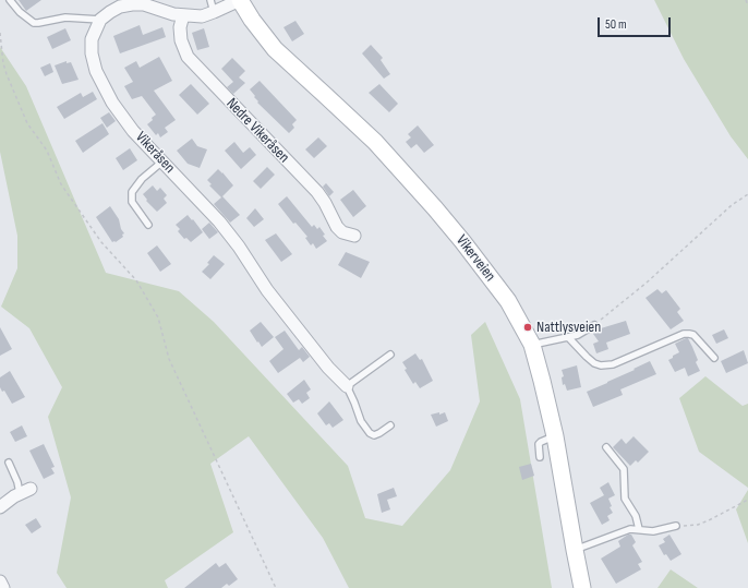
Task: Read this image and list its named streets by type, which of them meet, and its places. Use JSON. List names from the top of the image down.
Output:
{
  "streets": {
    "main road": ["Vikerveien"],
    "street": ["Nedre Vikeråsen", "Vikeråsen"]
  },
  "places": ["Nattlysveien"],
  "scale_bar": "50 m"
}
